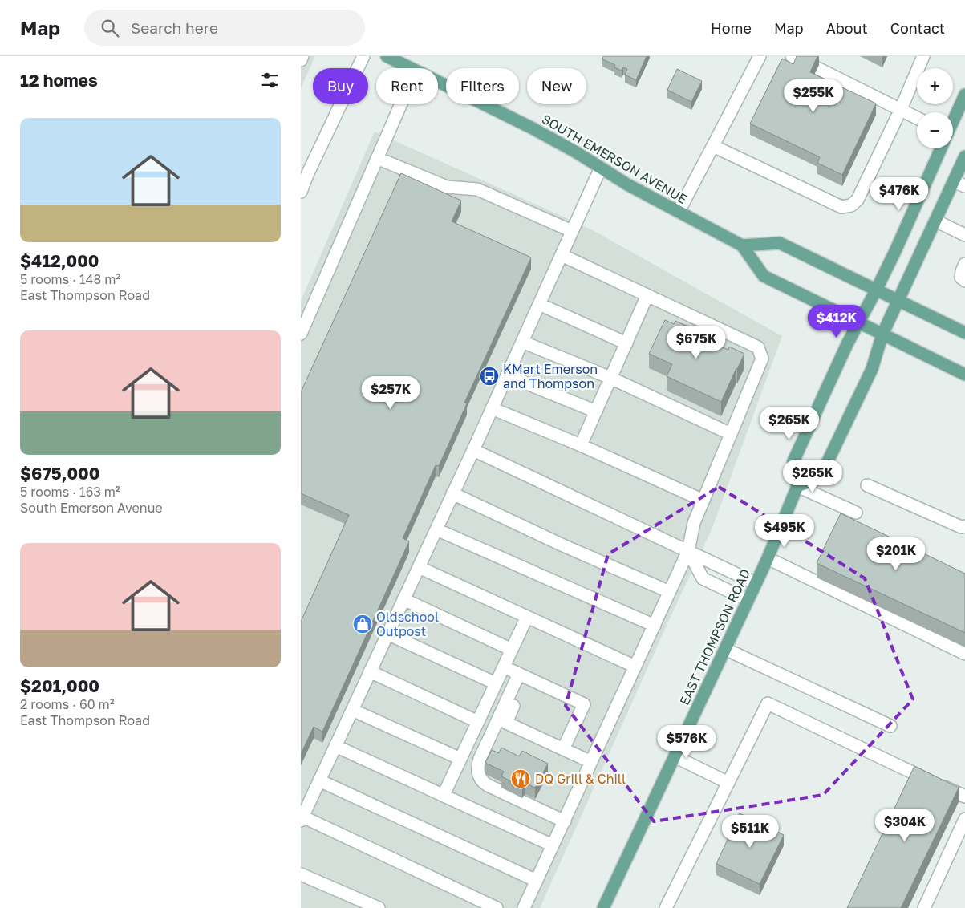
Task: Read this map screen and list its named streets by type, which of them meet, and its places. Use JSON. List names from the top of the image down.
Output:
{
  "streets": {
    "main road": ["SOUTH EMERSON AVENUE", "EAST THOMPSON ROAD"]
  },
  "places": {
    "bus stop": ["KMart Emerson and Thompson"],
    "shop": ["Oldschool Outpost"],
    "restaurant": ["DQ Grill & Chill"]
  },
  "page": {
    "header": "Map",
    "search": "Search here",
    "nav": [
      "Home",
      "Map",
      "About",
      "Contact"
    ],
    "heading": "12 homes",
    "map_buttons": ["+", "−"],
    "chip": [
      "Buy",
      "Rent",
      "Filters",
      "New"
    ],
    "price": [
      "$255K",
      "$476K",
      "$412K",
      "$675K",
      "$257K",
      "$265K",
      "$265K",
      "$495K",
      "$201K",
      "$576K",
      "$304K",
      "$511K"
    ],
    "list": [
      {
        "name": "$412,000",
        "note": "5 rooms · 148 m² · East Thompson Road"
      },
      {
        "name": "$675,000",
        "note": "5 rooms · 163 m² · South Emerson Avenue"
      },
      {
        "name": "$201,000",
        "note": "2 rooms · 60 m² · East Thompson Road"
      }
    ]
  }
}
